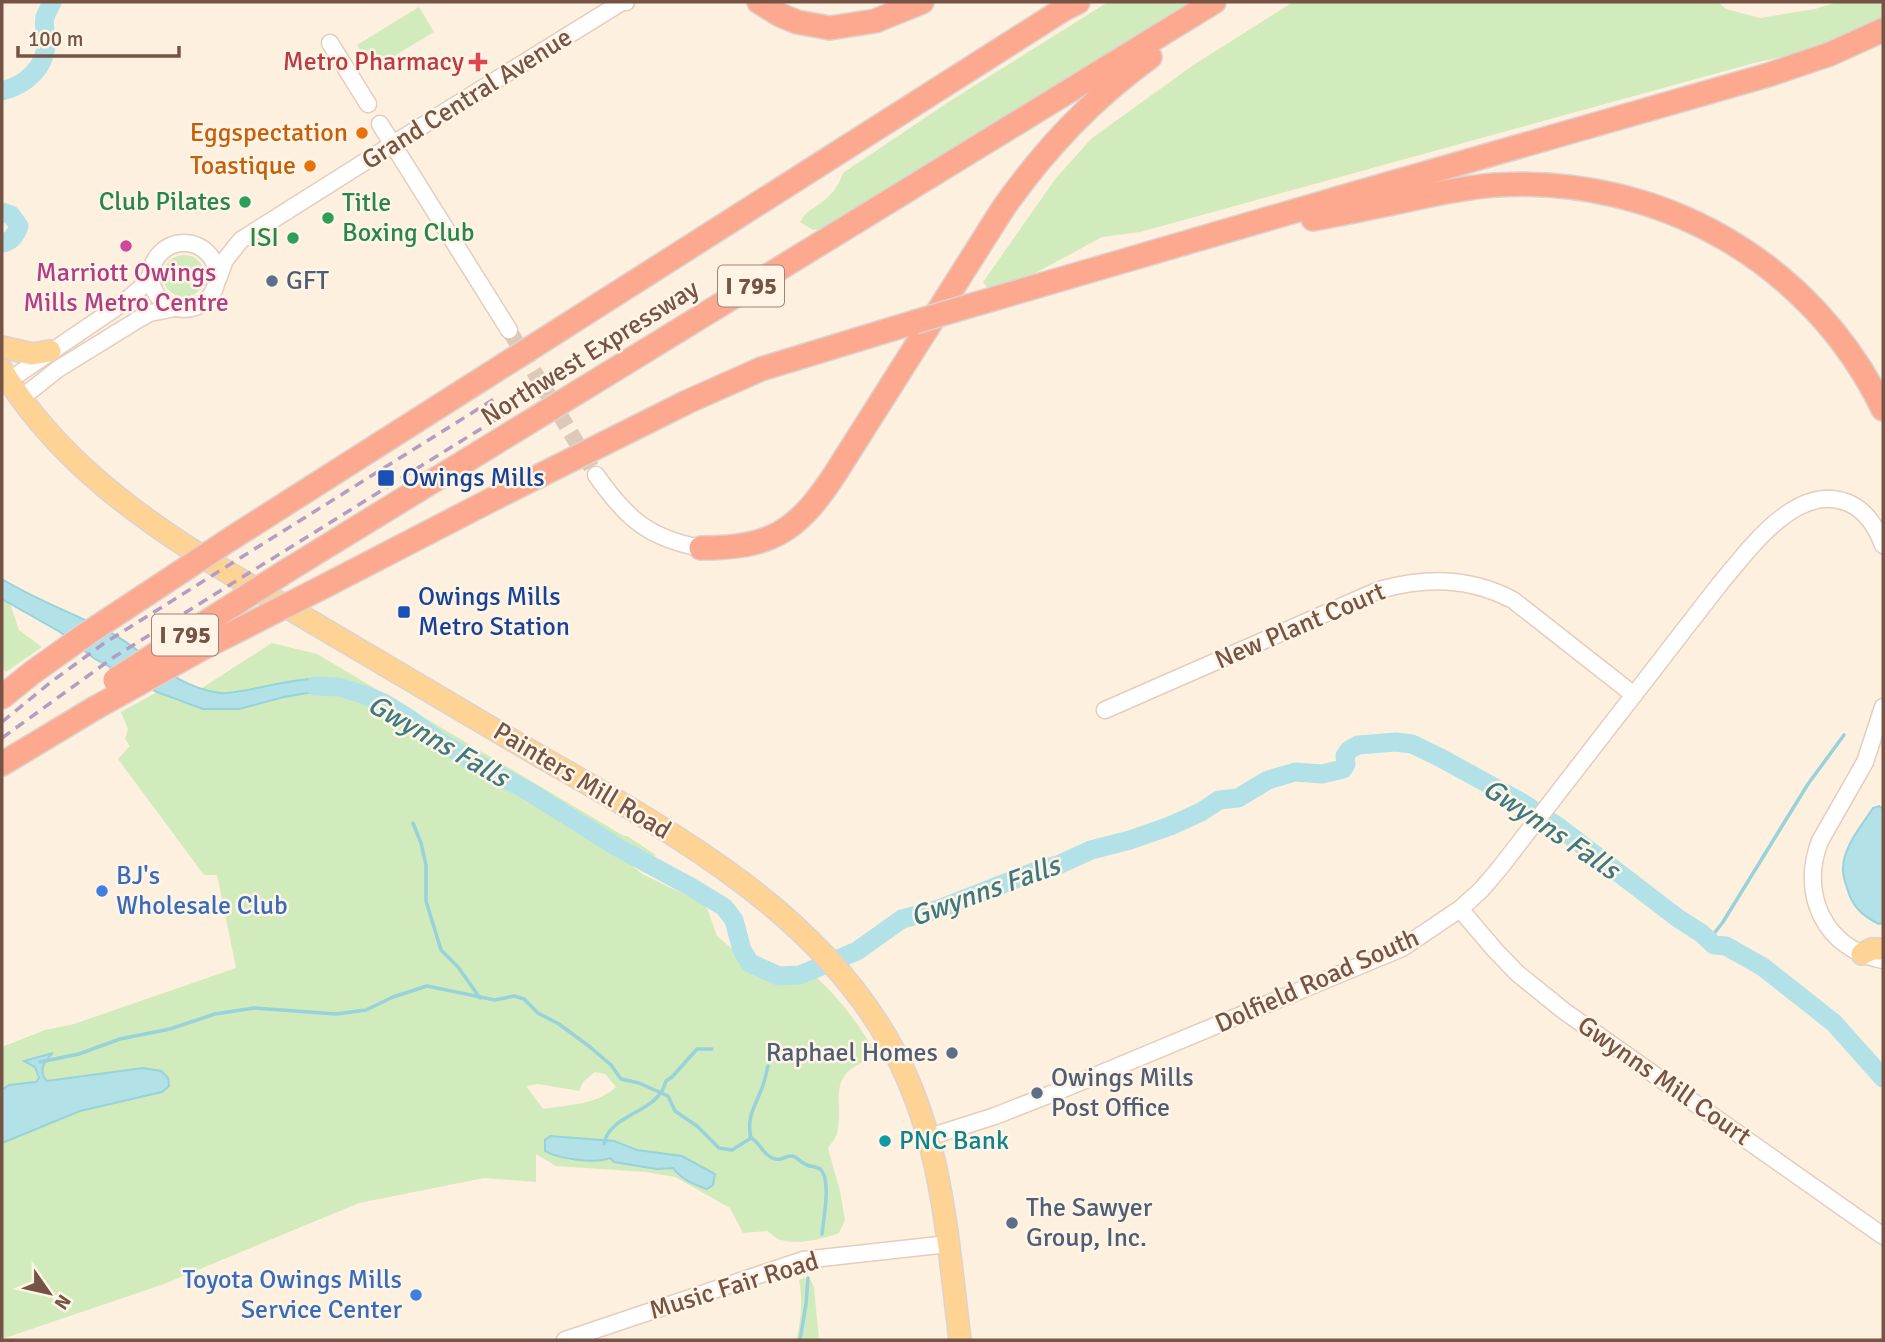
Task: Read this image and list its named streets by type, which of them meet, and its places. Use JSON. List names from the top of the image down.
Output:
{
  "streets": {
    "highway": ["I 795", "Northwest Expressway"],
    "main road": ["Painters Mill Road"],
    "street": [
      "Grand Central Avenue",
      "New Plant Court",
      "Dolfield Road South",
      "Gwynns Mill Court",
      "Music Fair Road"
    ]
  },
  "crossings": [
    ["Grand Central Avenue", "Painters Mill Road"],
    ["New Plant Court", "Dolfield Road South"],
    ["Painters Mill Road", "Dolfield Road South"],
    ["Painters Mill Road", "Music Fair Road"],
    ["Dolfield Road South", "Gwynns Mill Court"]
  ],
  "water": ["Gwynns Falls"],
  "places": {
    "health": ["Metro Pharmacy"],
    "other": [
      "Eggspectation",
      "Toastique",
      "Club Pilates",
      "Title Boxing Club",
      "ISI",
      "Marriott Owings Mills Metro Centre",
      "GFT",
      "BJ's Wholesale Club",
      "Raphael Homes",
      "Owings Mills Post Office",
      "PNC Bank",
      "The Sawyer Group, Inc.",
      "Toyota Owings Mills Service Center"
    ],
    "transit": ["Owings Mills", "Owings Mills Metro Station"]
  },
  "scale_bar": "100 m",
  "north": "bottom right"
}
